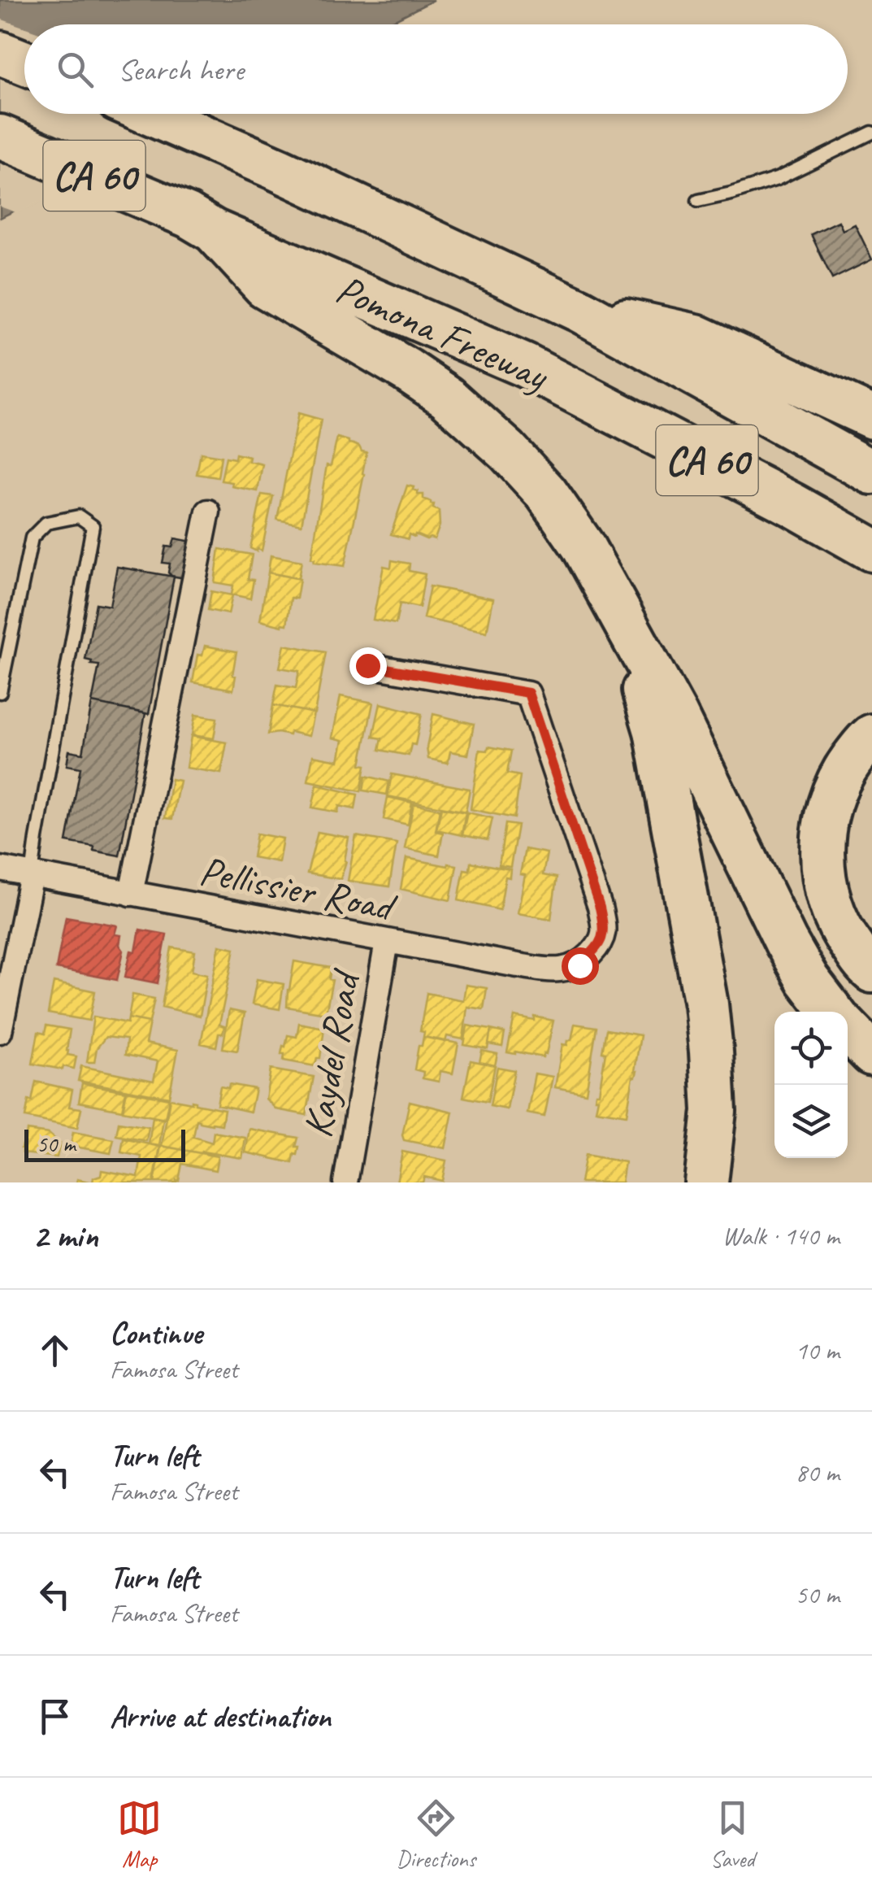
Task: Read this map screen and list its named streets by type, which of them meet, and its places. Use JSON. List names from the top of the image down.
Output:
{
  "streets": {
    "highway": ["CA 60", "Pomona Freeway"],
    "street": ["Pellissier Road", "Kaydel Road"]
  },
  "crossings": [
    ["Pellissier Road", "Kaydel Road"]
  ],
  "scale_bar": "50 m",
  "page": {
    "search": "Search here",
    "scale": "50 m",
    "heading": ["2 min", "Walk · 140 m"],
    "list": [
      ["Continue", "Famosa Street", "10 m"],
      ["Turn left", "Famosa Street", "80 m"],
      ["Turn left", "Famosa Street", "50 m"],
      "Arrive at destination"
    ],
    "nav": ["Map", "Directions", "Saved"]
  }
}
